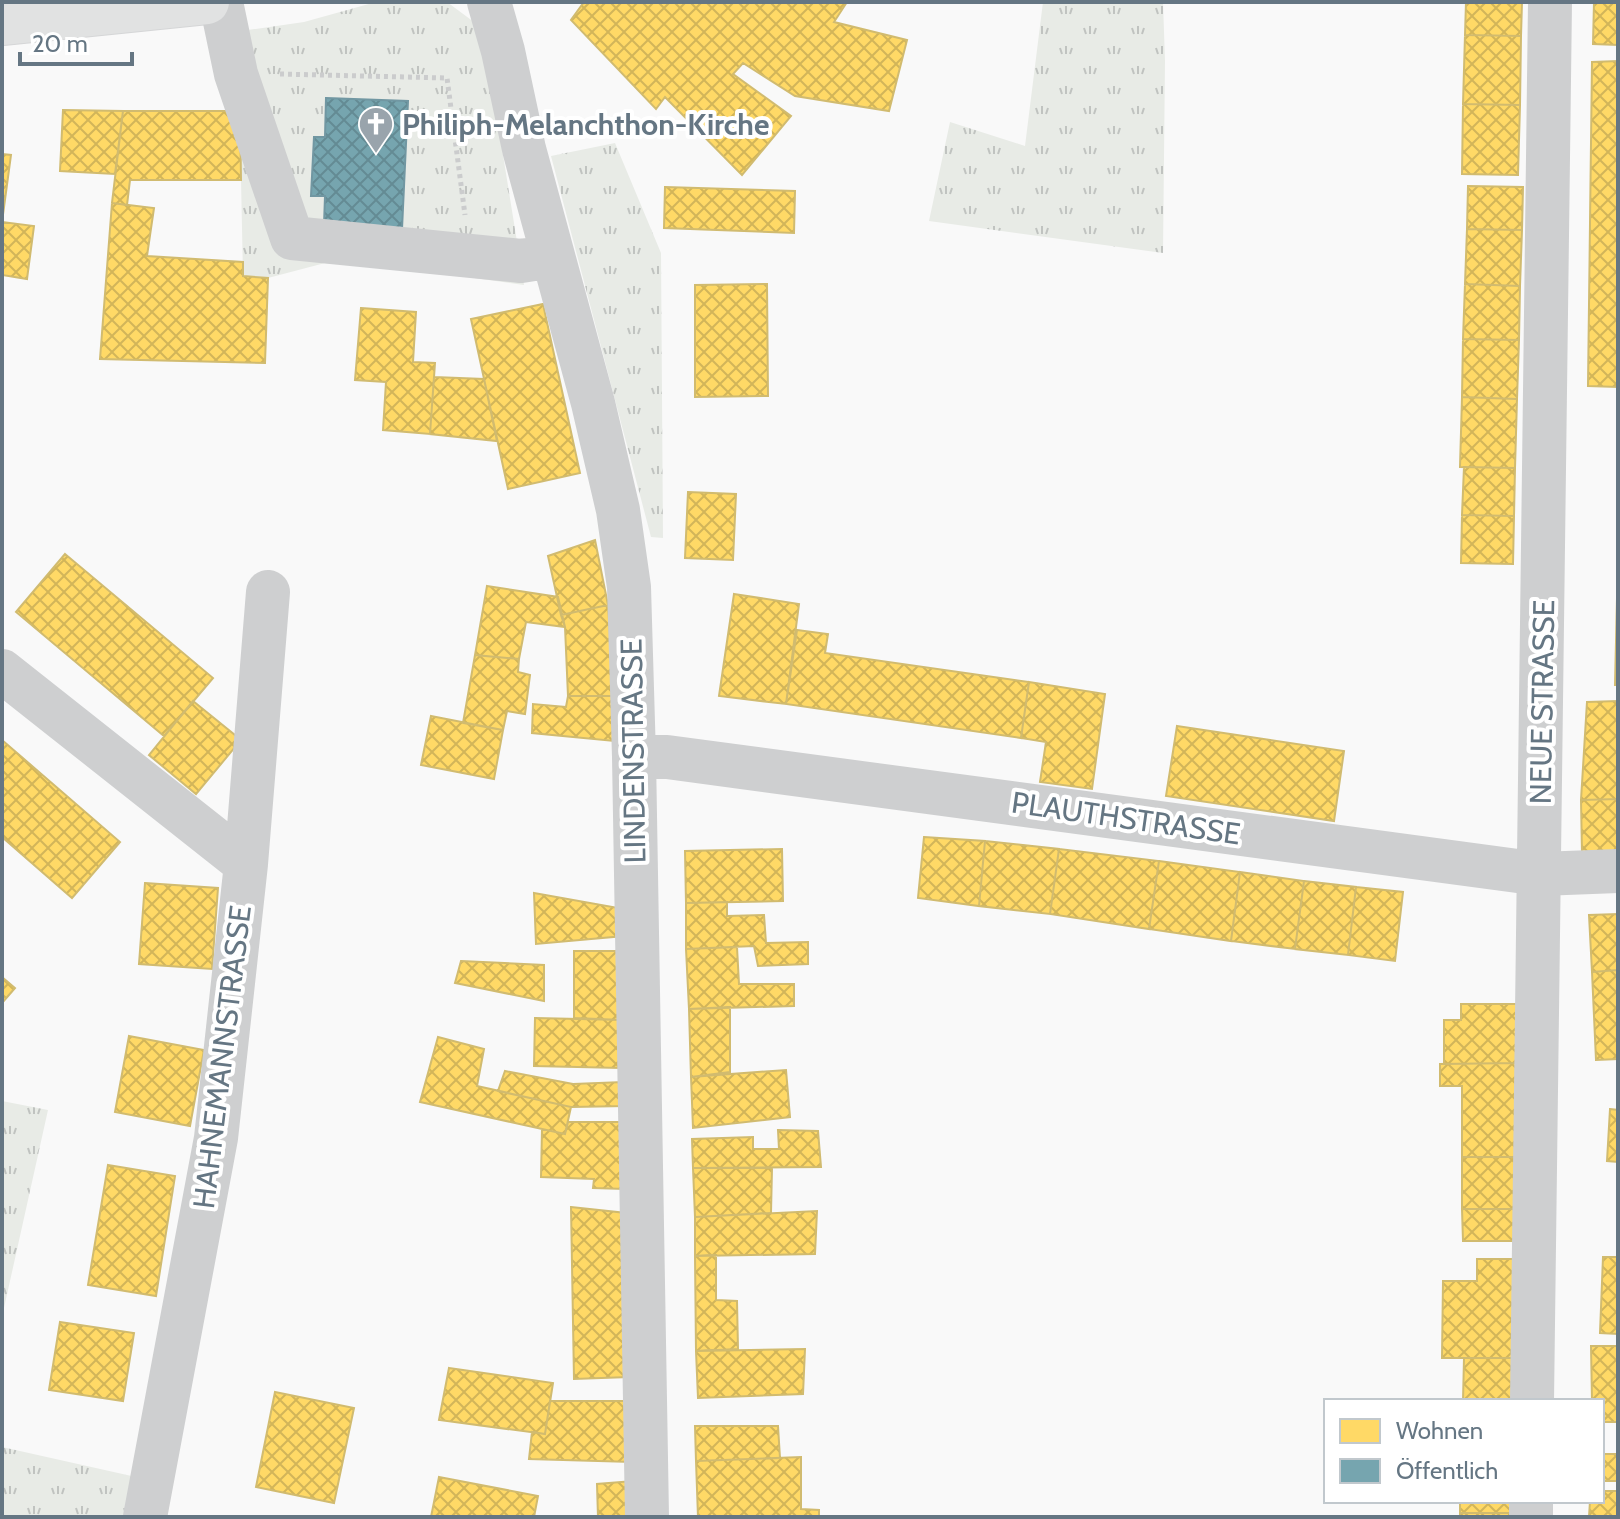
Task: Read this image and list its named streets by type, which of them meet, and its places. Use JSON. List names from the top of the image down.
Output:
{
  "streets": {
    "street": [
      "NEUE STRASSE",
      "LINDENSTRASSE",
      "PLAUTHSTRASSE",
      "HAHNEMANNSTRASSE"
    ]
  },
  "crossings": [
    ["NEUE STRASSE", "PLAUTHSTRASSE"],
    ["LINDENSTRASSE", "PLAUTHSTRASSE"]
  ],
  "places": {
    "church": ["Philiph-Melanchthon-Kirche"]
  },
  "legend": ["Wohnen", "Öffentlich"],
  "scale_bar": "20 m"
}
